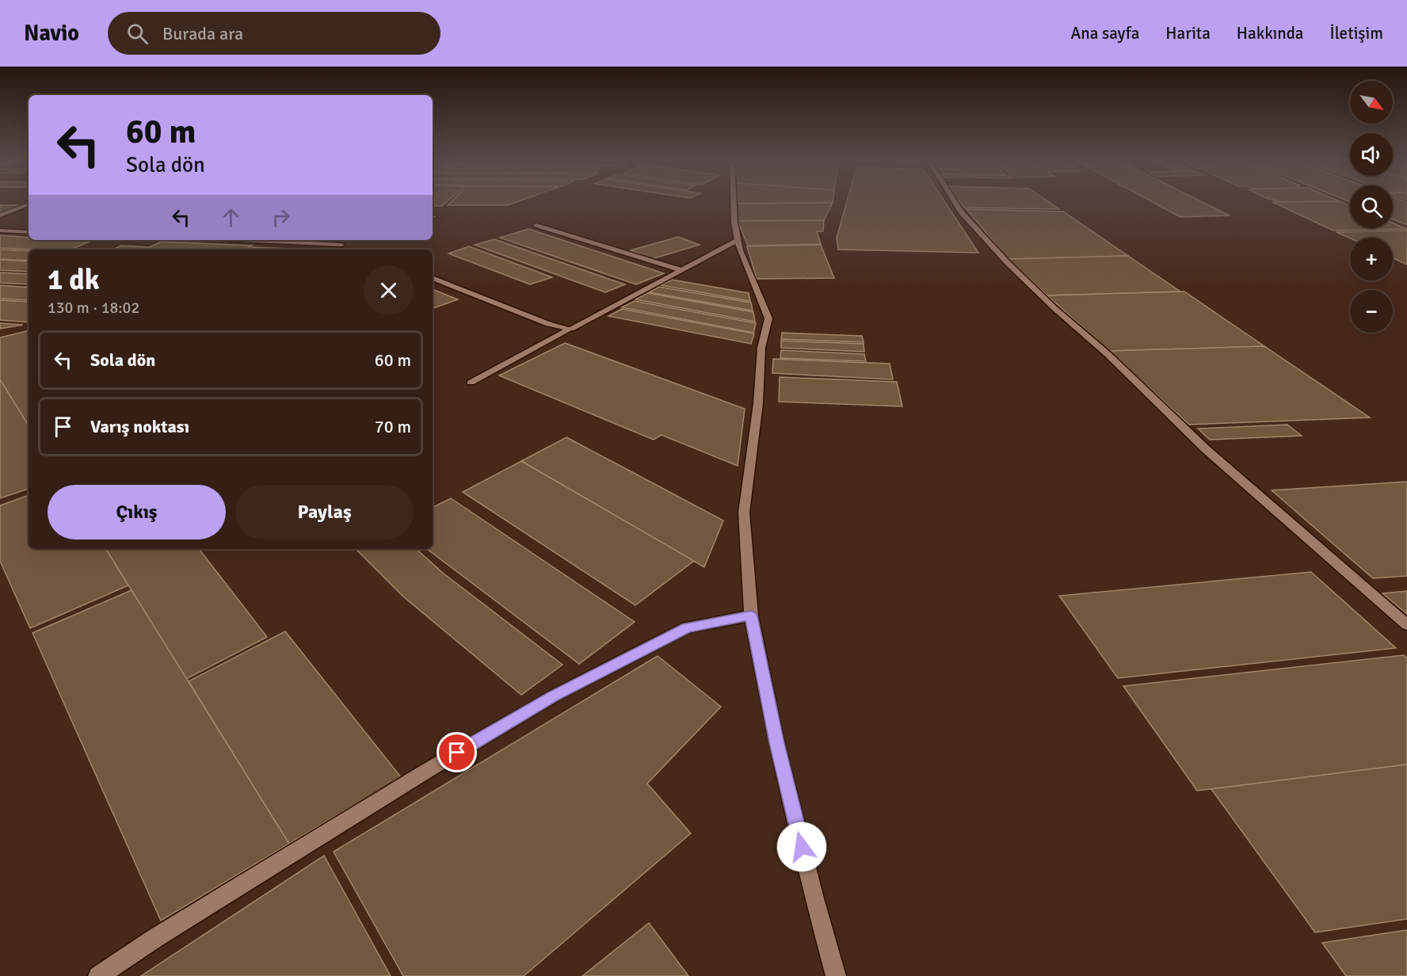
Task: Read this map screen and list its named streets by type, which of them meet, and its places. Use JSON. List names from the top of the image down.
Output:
{
  "north": "bottom right",
  "page": {
    "header": "Navio",
    "search": "Burada ara",
    "nav": [
      "Ana sayfa",
      "Harita",
      "Hakkında",
      "İletişim"
    ],
    "map_buttons": ["+", "−"],
    "turn": ["60 m", "Sola dön"],
    "heading": ["1 dk", "130 m · 18:02"],
    "list": [
      {
        "name": "Sola dön",
        "value": "60 m"
      },
      {
        "name": "Varış noktası",
        "value": "70 m"
      }
    ],
    "buttons": ["Çıkış", "Paylaş"]
  }
}
